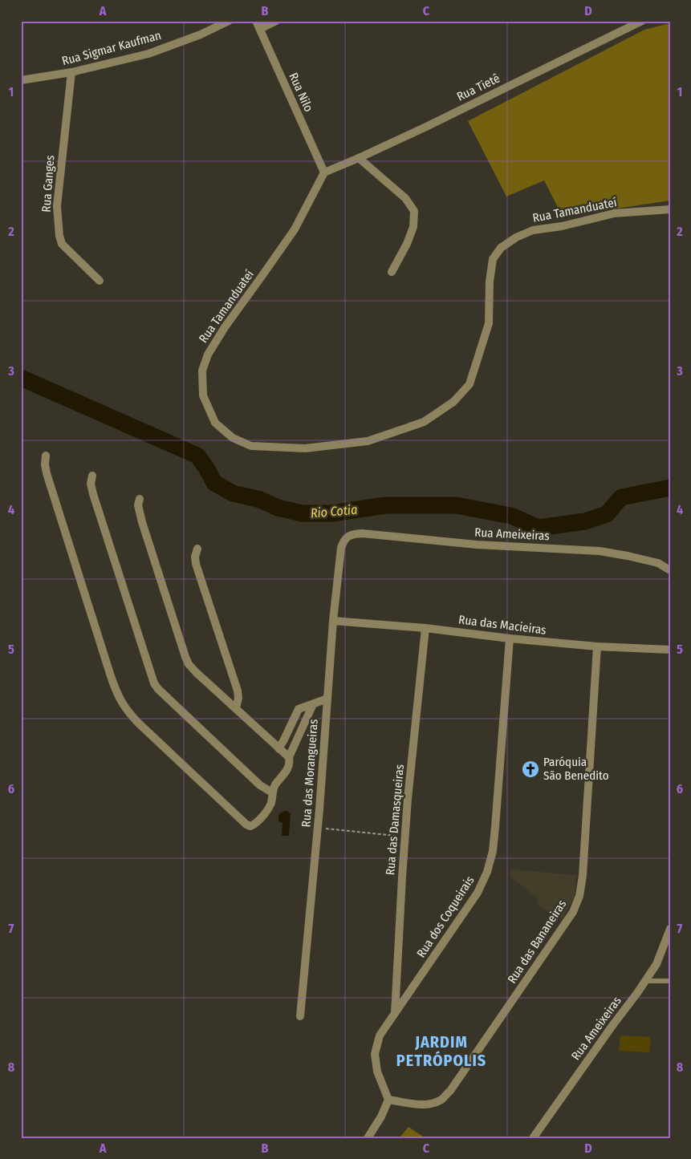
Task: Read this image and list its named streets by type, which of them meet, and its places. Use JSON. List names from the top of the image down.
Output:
{
  "streets": {
    "street": [
      "Rua Sigmar Kaufman",
      "Rua Tietê",
      "Rua Nilo",
      "Rua Ganges",
      "Rua Tamanduateí",
      "Rua Ameixeiras",
      "Rua das Macieiras",
      "Rua das Morangueiras",
      "Rua das Damasqueiras",
      "Rua dos Coqueirais",
      "Rua das Bananeiras"
    ]
  },
  "crossings": [
    ["Rua Sigmar Kaufman", "Rua Ganges"],
    ["Rua Tietê", "Rua Nilo"],
    ["Rua Tietê", "Rua Tamanduateí"],
    ["Rua Nilo", "Rua Tamanduateí"],
    ["Rua Ameixeiras", "Rua das Morangueiras"],
    ["Rua das Macieiras", "Rua das Morangueiras"],
    ["Rua das Macieiras", "Rua das Damasqueiras"],
    ["Rua das Macieiras", "Rua dos Coqueirais"],
    ["Rua das Macieiras", "Rua das Bananeiras"],
    ["Rua das Damasqueiras", "Rua dos Coqueirais"],
    ["Rua dos Coqueirais", "Rua das Bananeiras"]
  ],
  "districts": ["JARDIM PETRÓPOLIS"],
  "water": ["Rio Cotia"],
  "places": {
    "church": ["Paróquia São Benedito"]
  },
  "grid": {
    "columns": [
      "A",
      "B",
      "C",
      "D"
    ],
    "rows": [
      "1",
      "2",
      "3",
      "4",
      "5",
      "6",
      "7",
      "8"
    ]
  }
}
